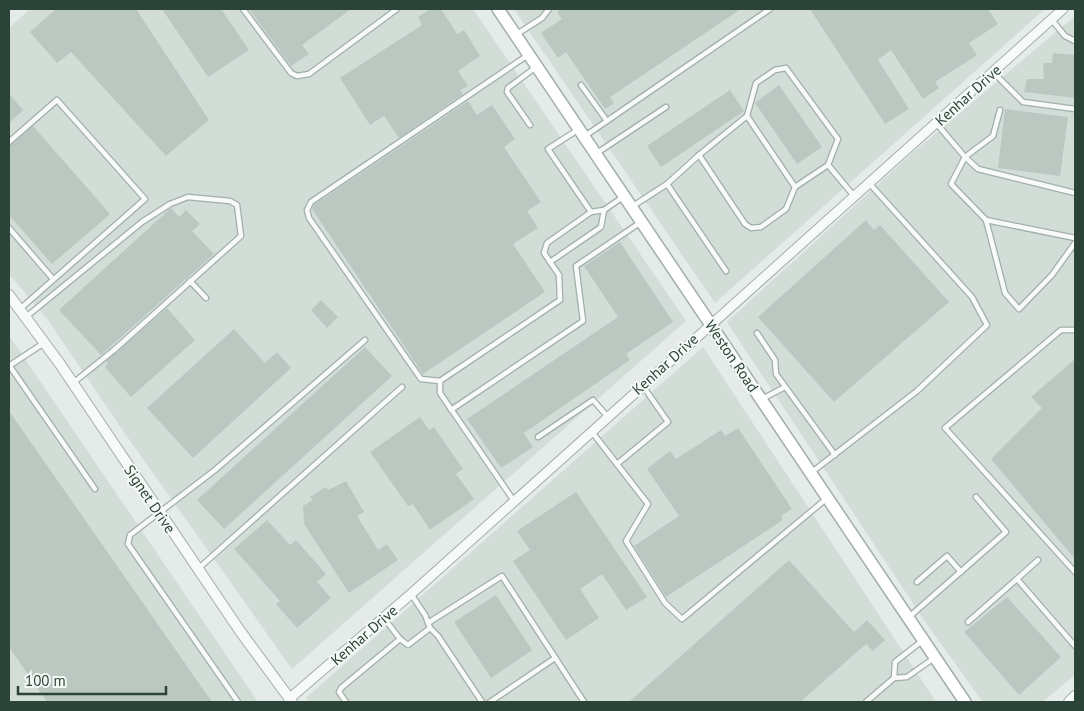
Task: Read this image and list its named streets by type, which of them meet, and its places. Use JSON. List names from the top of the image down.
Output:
{
  "streets": {
    "main road": ["Weston Road"],
    "street": ["Kenhar Drive", "Signet Drive"]
  },
  "crossings": [
    ["Kenhar Drive", "Weston Road"],
    ["Kenhar Drive", "Signet Drive"]
  ],
  "scale_bar": "100 m"
}
